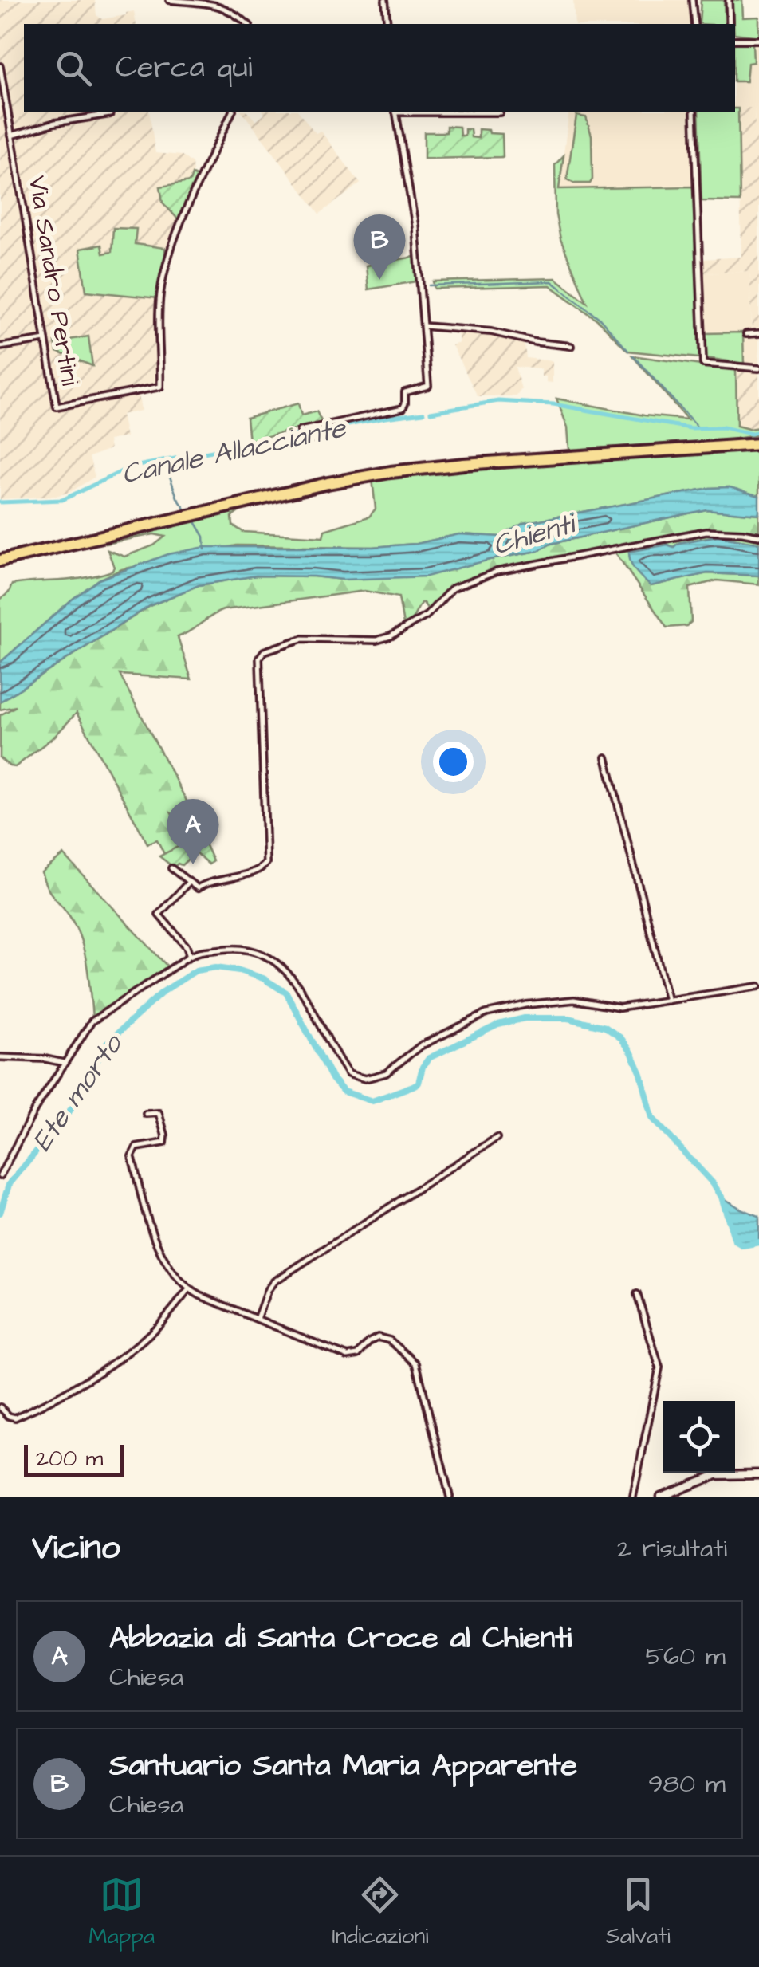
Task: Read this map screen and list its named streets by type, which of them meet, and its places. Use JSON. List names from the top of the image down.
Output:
{
  "streets": {
    "street": ["Via Sandro Pertini"]
  },
  "water": ["Canale Allacciante", "Chienti", "Ete morto"],
  "scale_bar": "200 m",
  "page": {
    "search": "Cerca qui",
    "pins": ["B", "A"],
    "scale": "200 m",
    "heading": ["Vicino", "2 risultati"],
    "list": [
      {
        "mark": "A",
        "name": "Abbazia di Santa Croce al Chienti",
        "note": "Chiesa",
        "value": "560 m"
      },
      {
        "mark": "B",
        "name": "Santuario Santa Maria Apparente",
        "note": "Chiesa",
        "value": "980 m"
      }
    ],
    "nav": ["Mappa", "Indicazioni", "Salvati"]
  }
}
